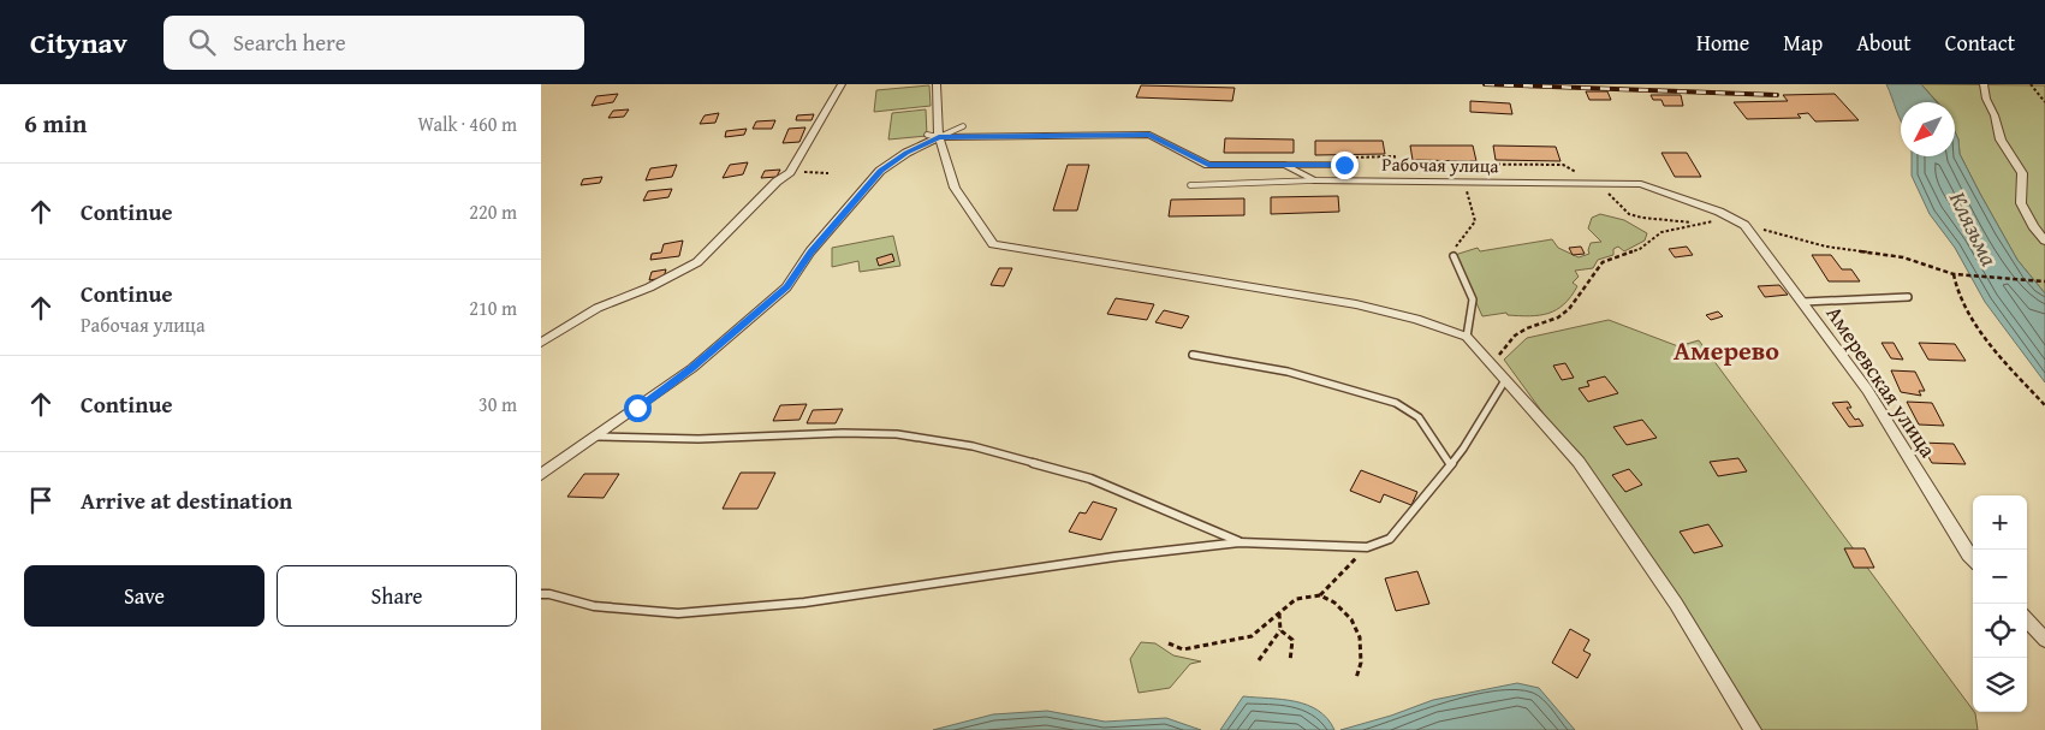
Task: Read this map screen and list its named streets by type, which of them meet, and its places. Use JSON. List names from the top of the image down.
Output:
{
  "streets": {
    "street": ["Рабочая улица", "Амеревская улица"]
  },
  "crossings": [
    ["Рабочая улица", "Амеревская улица"]
  ],
  "districts": ["Амерево"],
  "water": ["Клязьма"],
  "north": "bottom left",
  "page": {
    "header": "Citynav",
    "search": "Search here",
    "nav": [
      "Home",
      "Map",
      "About",
      "Contact"
    ],
    "heading": ["6 min", "Walk · 460 m"],
    "list": [
      ["Continue", "220 m"],
      ["Continue", "Рабочая улица", "210 m"],
      ["Continue", "30 m"],
      "Arrive at destination"
    ],
    "map_buttons": ["+", "−"],
    "buttons": ["Save", "Share"]
  }
}
